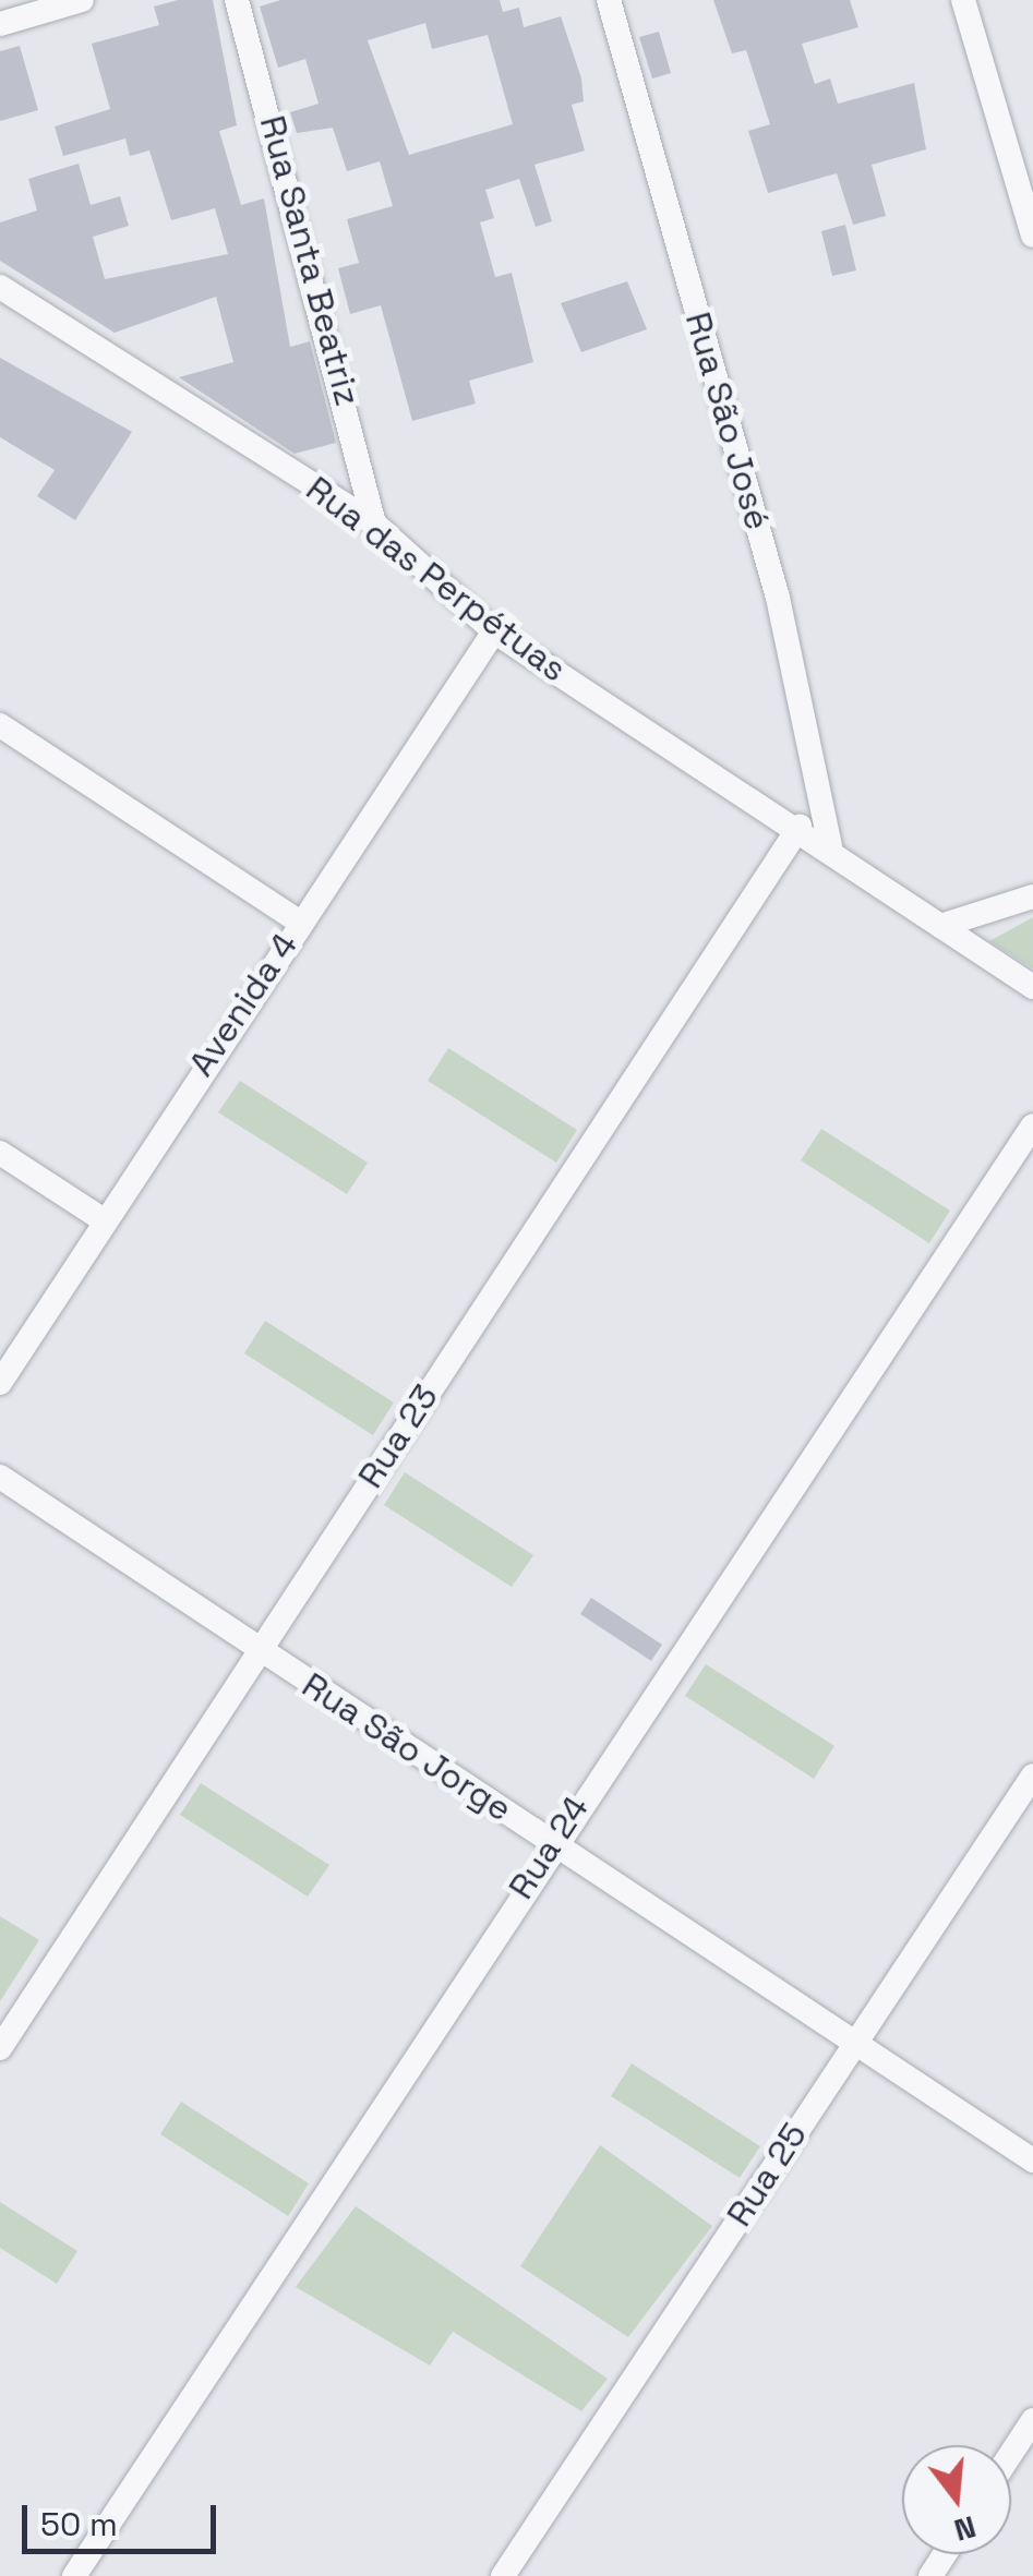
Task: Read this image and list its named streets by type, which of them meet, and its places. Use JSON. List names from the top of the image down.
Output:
{
  "streets": {
    "street": [
      "Rua Santa Beatriz",
      "Rua São José",
      "Rua das Perpétuas",
      "Avenida 4",
      "Rua 23",
      "Rua São Jorge",
      "Rua 24",
      "Rua 25"
    ]
  },
  "crossings": [
    ["Rua Santa Beatriz", "Rua das Perpétuas"],
    ["Rua São José", "Rua das Perpétuas"],
    ["Rua das Perpétuas", "Avenida 4"],
    ["Rua das Perpétuas", "Rua 23"],
    ["Rua 23", "Rua São Jorge"],
    ["Rua São Jorge", "Rua 24"],
    ["Rua São Jorge", "Rua 25"]
  ],
  "scale_bar": "50 m",
  "north": "bottom"
}
